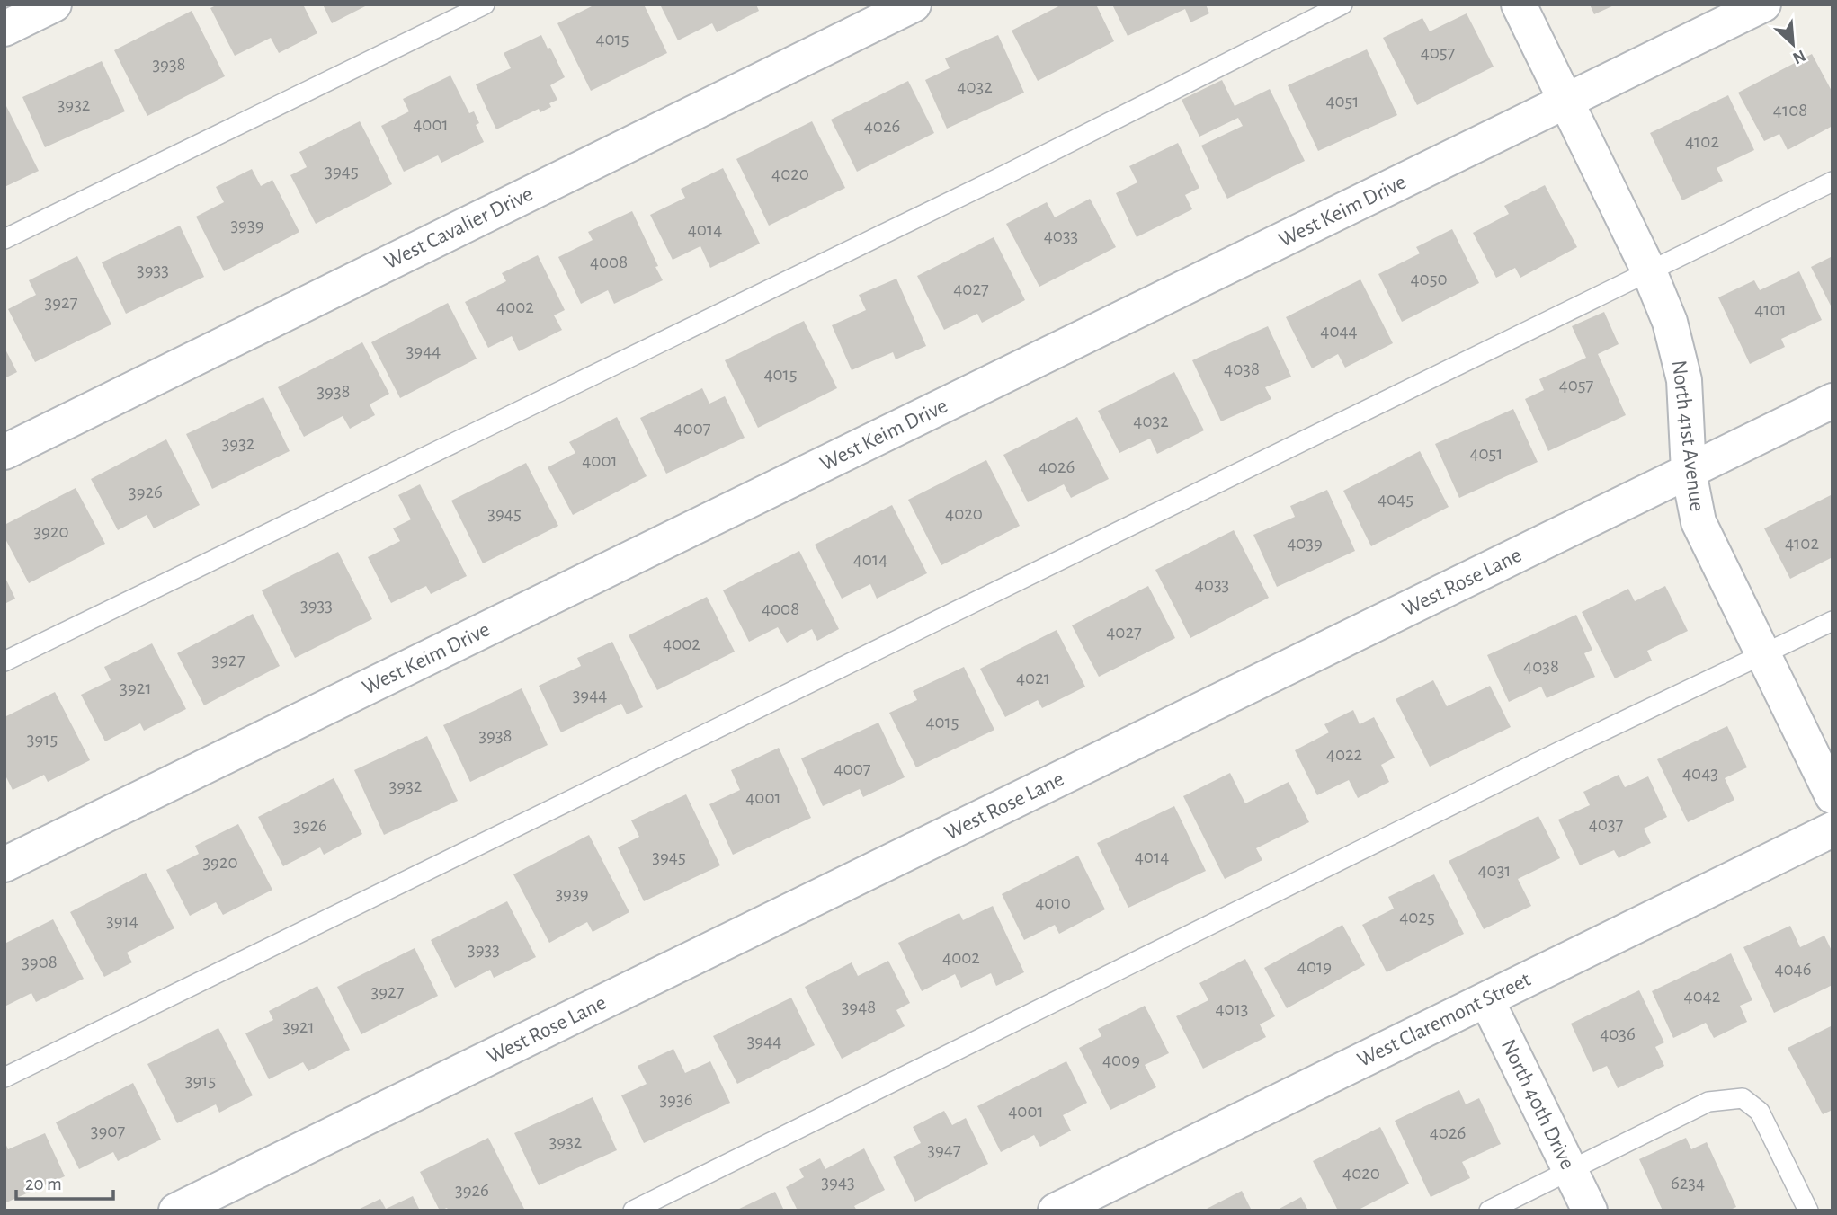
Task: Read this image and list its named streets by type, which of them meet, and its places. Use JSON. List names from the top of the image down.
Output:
{
  "streets": {
    "street": [
      "West Keim Drive",
      "West Cavalier Drive",
      "North 41st Avenue",
      "West Rose Lane",
      "West Claremont Street",
      "North 40th Drive"
    ]
  },
  "crossings": [
    ["West Keim Drive", "North 41st Avenue"],
    ["North 41st Avenue", "West Rose Lane"],
    ["West Claremont Street", "North 40th Drive"]
  ],
  "house_numbers": [
    "4015",
    "4057",
    "3938",
    "4032",
    "4051",
    "3932",
    "4108",
    "4001",
    "4026",
    "4102",
    "3945",
    "4020",
    "3939",
    "4014",
    "4033",
    "4008",
    "3933",
    "4050",
    "4027",
    "3927",
    "4002",
    "4101",
    "4044",
    "3944",
    "4038",
    "4015",
    "4057",
    "3938",
    "4032",
    "4007",
    "3932",
    "4051",
    "4001",
    "4026",
    "3926",
    "4045",
    "3945",
    "4020",
    "3920",
    "4039",
    "4102",
    "4014",
    "4033",
    "3933",
    "4008",
    "4027",
    "4002",
    "3927",
    "4038",
    "4021",
    "3921",
    "3944",
    "4015",
    "3938",
    "3915",
    "4022",
    "4007",
    "4043",
    "3932",
    "4001",
    "4037",
    "3926",
    "3945",
    "4014",
    "3920",
    "4031",
    "3939",
    "4010",
    "4025",
    "3914",
    "3933",
    "4002",
    "3908",
    "4019",
    "4046",
    "3927",
    "4042",
    "3948",
    "4013",
    "3921",
    "4036",
    "3944",
    "4009",
    "3915",
    "3936",
    "4001",
    "3907",
    "4026",
    "3932",
    "3947",
    "4020",
    "3943",
    "6234",
    "3926"
  ],
  "scale_bar": "20 m",
  "north": "bottom right"
}
